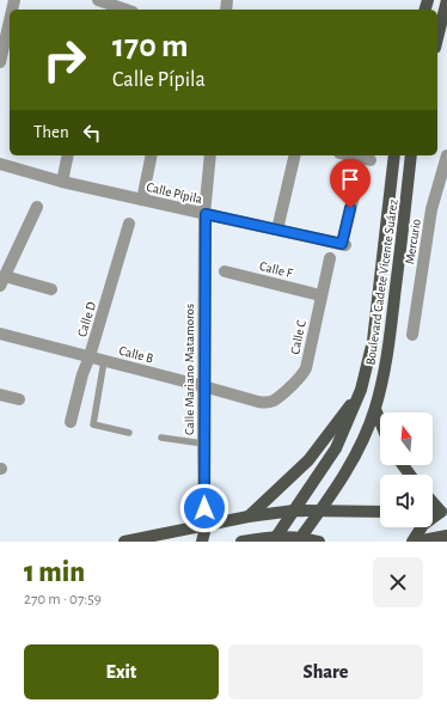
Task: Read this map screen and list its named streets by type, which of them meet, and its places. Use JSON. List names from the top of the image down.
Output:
{
  "streets": {
    "main road": ["Boulevard Cadete Vicente Suárez"],
    "street": [
      "Calle Pípila",
      "Mercurio",
      "Calle F",
      "Calle D",
      "Calle C",
      "Calle B",
      "Calle Mariano Matamoros"
    ]
  },
  "crossings": [
    ["Calle Pípila", "Calle Mariano Matamoros"],
    ["Calle F", "Calle C"],
    ["Calle D", "Calle B"],
    ["Calle C", "Calle B"],
    ["Calle B", "Calle Mariano Matamoros"]
  ],
  "north": "top",
  "page": {
    "turn": ["170 m", "Calle Pípila"],
    "then": "Then",
    "heading": ["1 min", "270 m · 07:59"],
    "buttons": ["Exit", "Share"]
  }
}
